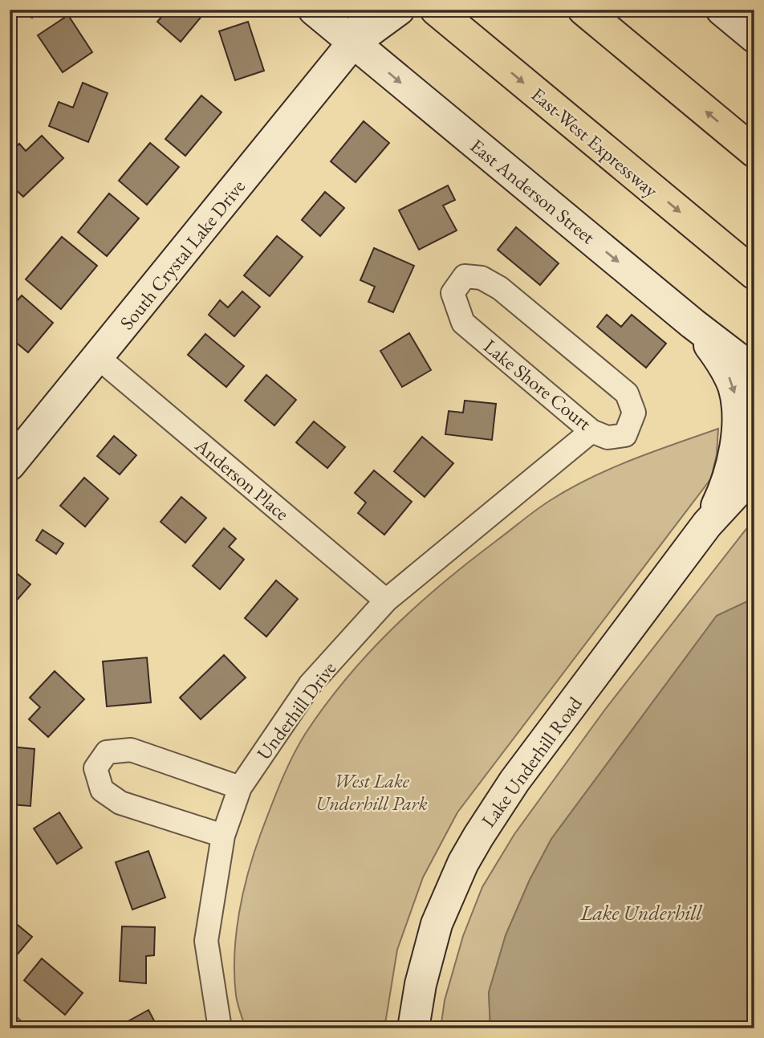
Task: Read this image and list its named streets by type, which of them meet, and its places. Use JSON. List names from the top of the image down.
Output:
{
  "streets": {
    "highway": ["East-West Expressway"],
    "main road": ["East Anderson Street", "South Crystal Lake Drive", "Lake Underhill Road"],
    "street": ["Lake Shore Court", "Anderson Place", "Underhill Drive"]
  },
  "crossings": [
    ["East Anderson Street", "South Crystal Lake Drive"],
    ["East Anderson Street", "Lake Underhill Road"],
    ["South Crystal Lake Drive", "Anderson Place"],
    ["Lake Shore Court", "Underhill Drive"],
    ["Anderson Place", "Underhill Drive"]
  ],
  "one_way": ["East Anderson Street"],
  "water": ["Lake Underhill"],
  "parks": ["West Lake Underhill Park"]
}
